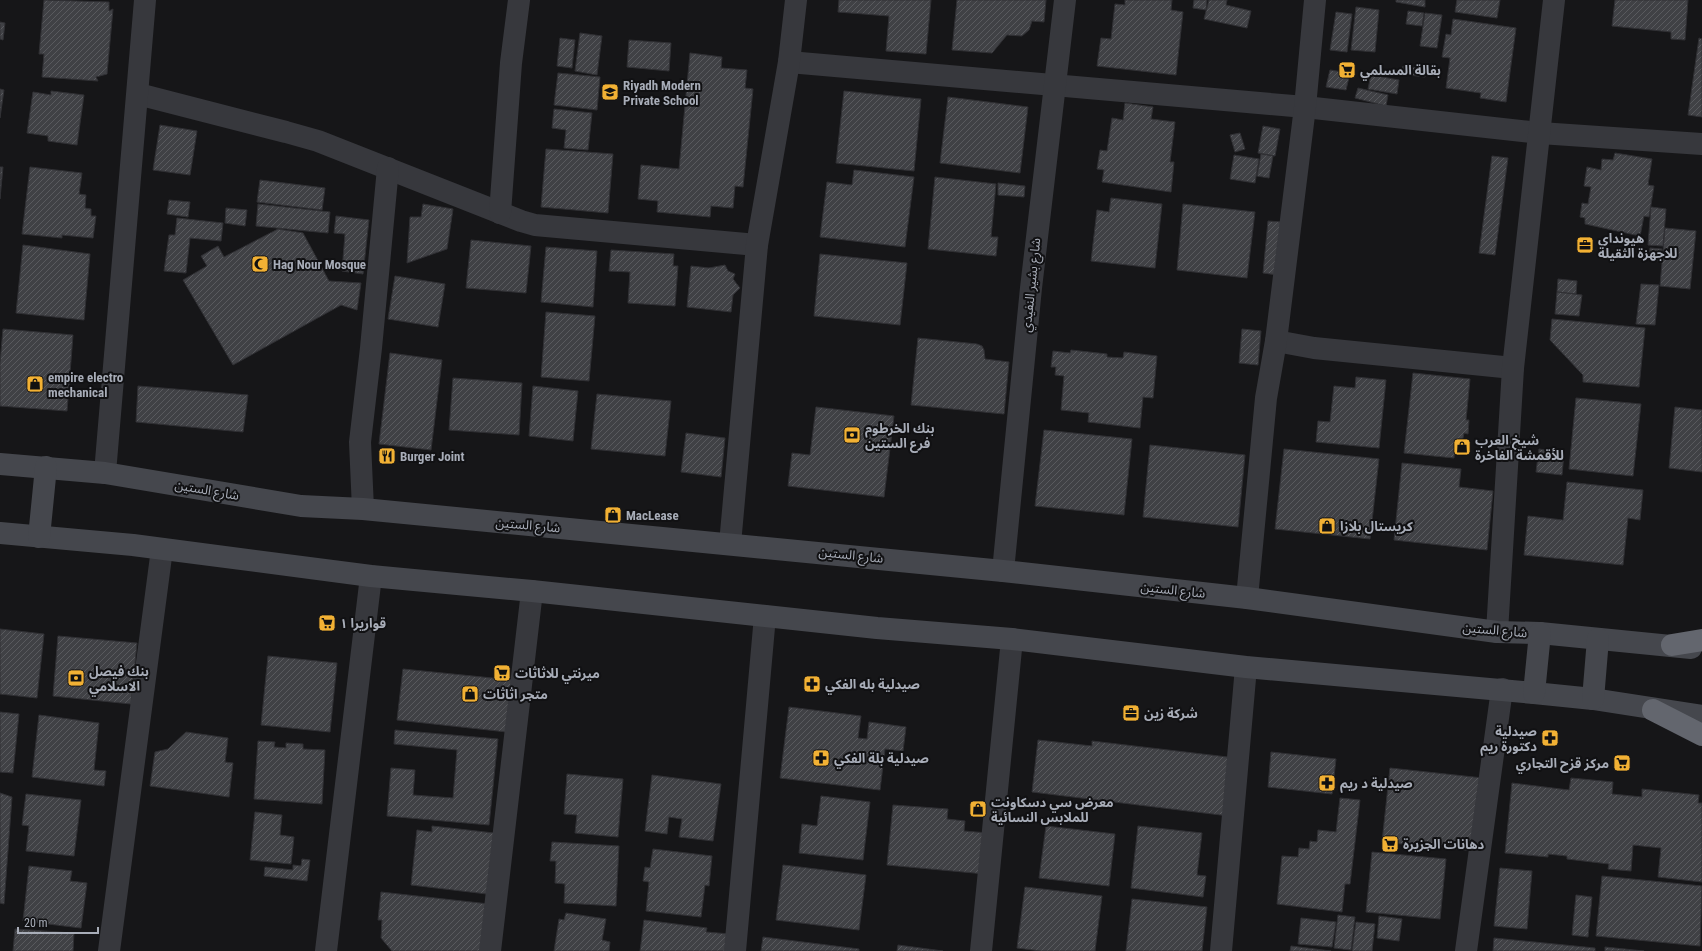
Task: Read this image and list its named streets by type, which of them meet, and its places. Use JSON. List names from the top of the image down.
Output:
{
  "streets": {
    "main road": ["شارع الستين"],
    "street": ["شارع بشير النفيدي"]
  },
  "crossings": [
    ["شارع بشير النفيدي", "شارع الستين"]
  ],
  "places": {
    "supermarket": [
      "بقالة المسلمي",
      "قواريرا ١",
      "ميرنتي للاثاثات",
      "مركز قزح التجاري",
      "دهانات الجزيرة"
    ],
    "school or university": ["Riyadh Modern Private School"],
    "office": ["هيونداي للاجهزة الثقيلة", "شركة زين"],
    "mosque": ["Hag Nour Mosque"],
    "shop": [
      "empire electro mechanical",
      "شيخ العرب للأقمشة الفاخرة",
      "MacLease",
      "كريستال بلازا",
      "متجر اثاثات",
      "معرض سي دسكاونت للملابس النسائية"
    ],
    "bank": ["بنك الخرطوم فرع الستين", "بنك فيصل الاسلامي"],
    "restaurant": ["Burger Joint"],
    "pharmacy": [
      "صيدلية بله الفكي",
      "صيدلية دكتورة ريم",
      "صيدلية بلة الفكي",
      "صيدلية د ريم"
    ]
  },
  "scale_bar": "20 m"
}
